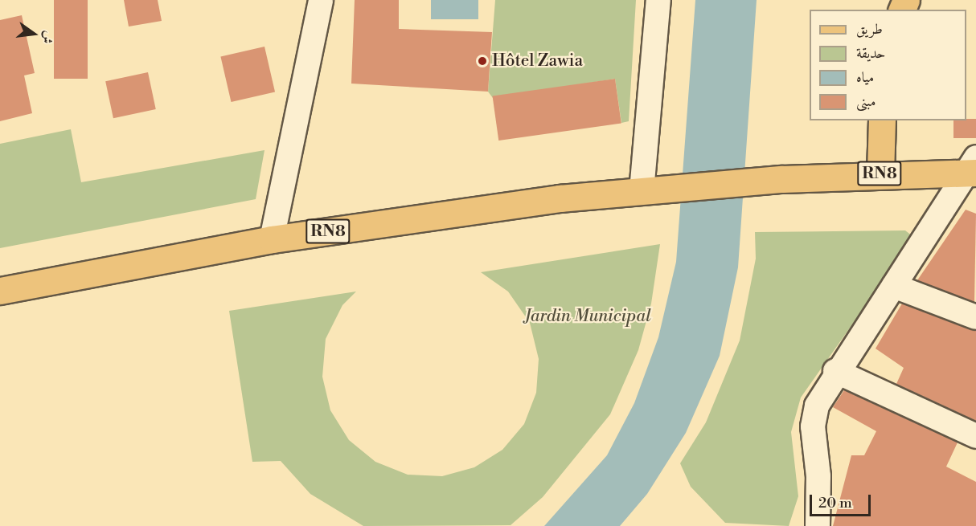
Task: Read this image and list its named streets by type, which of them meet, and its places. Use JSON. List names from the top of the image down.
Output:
{
  "streets": {
    "main road": ["RN8"]
  },
  "parks": ["Jardin Municipal"],
  "places": ["Hôtel Zawia"],
  "legend": [
    "طريق",
    "حديقة",
    "مياه",
    "مبنى"
  ],
  "scale_bar": "20 m",
  "north": "right"
}
